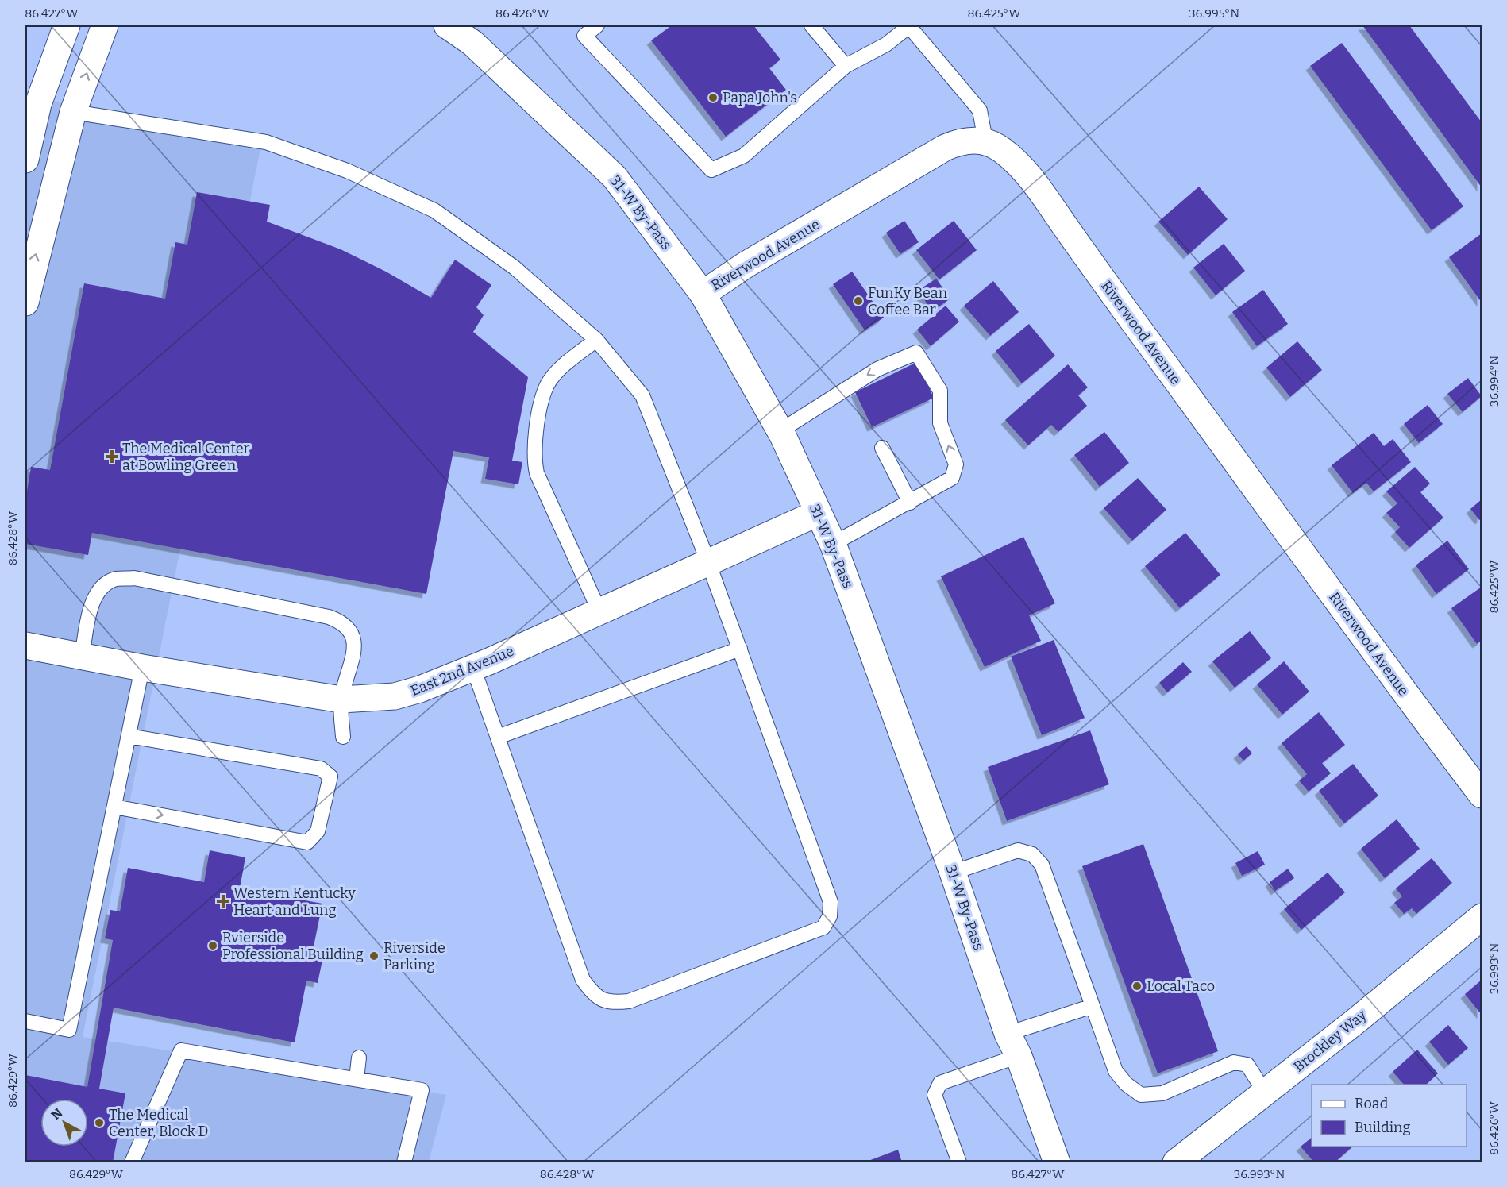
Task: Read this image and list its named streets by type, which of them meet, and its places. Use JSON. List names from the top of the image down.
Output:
{
  "streets": {
    "street": [
      "31-W By-Pass",
      "Riverwood Avenue",
      "East 2nd Avenue",
      "Brockley Way"
    ]
  },
  "crossings": [
    ["31-W By-Pass", "Riverwood Avenue"],
    ["31-W By-Pass", "East 2nd Avenue"]
  ],
  "places": {
    "other": [
      "Papa John's",
      "FunKy Bean Coffee Bar",
      "Rvierside Professional Building",
      "Riverside Parking",
      "Local Taco",
      "The Medical Center, Block D"
    ],
    "health": ["The Medical Center at Bowling Green", "Western Kentucky Heart and Lung"]
  },
  "legend": ["Road", "Building"],
  "north": "top left",
  "coordinates": [
    "86.427°W",
    "86.426°W",
    "86.425°W",
    "36.995°N",
    "36.994°N",
    "86.428°W",
    "36.993°N",
    "86.429°W"
  ]
}
